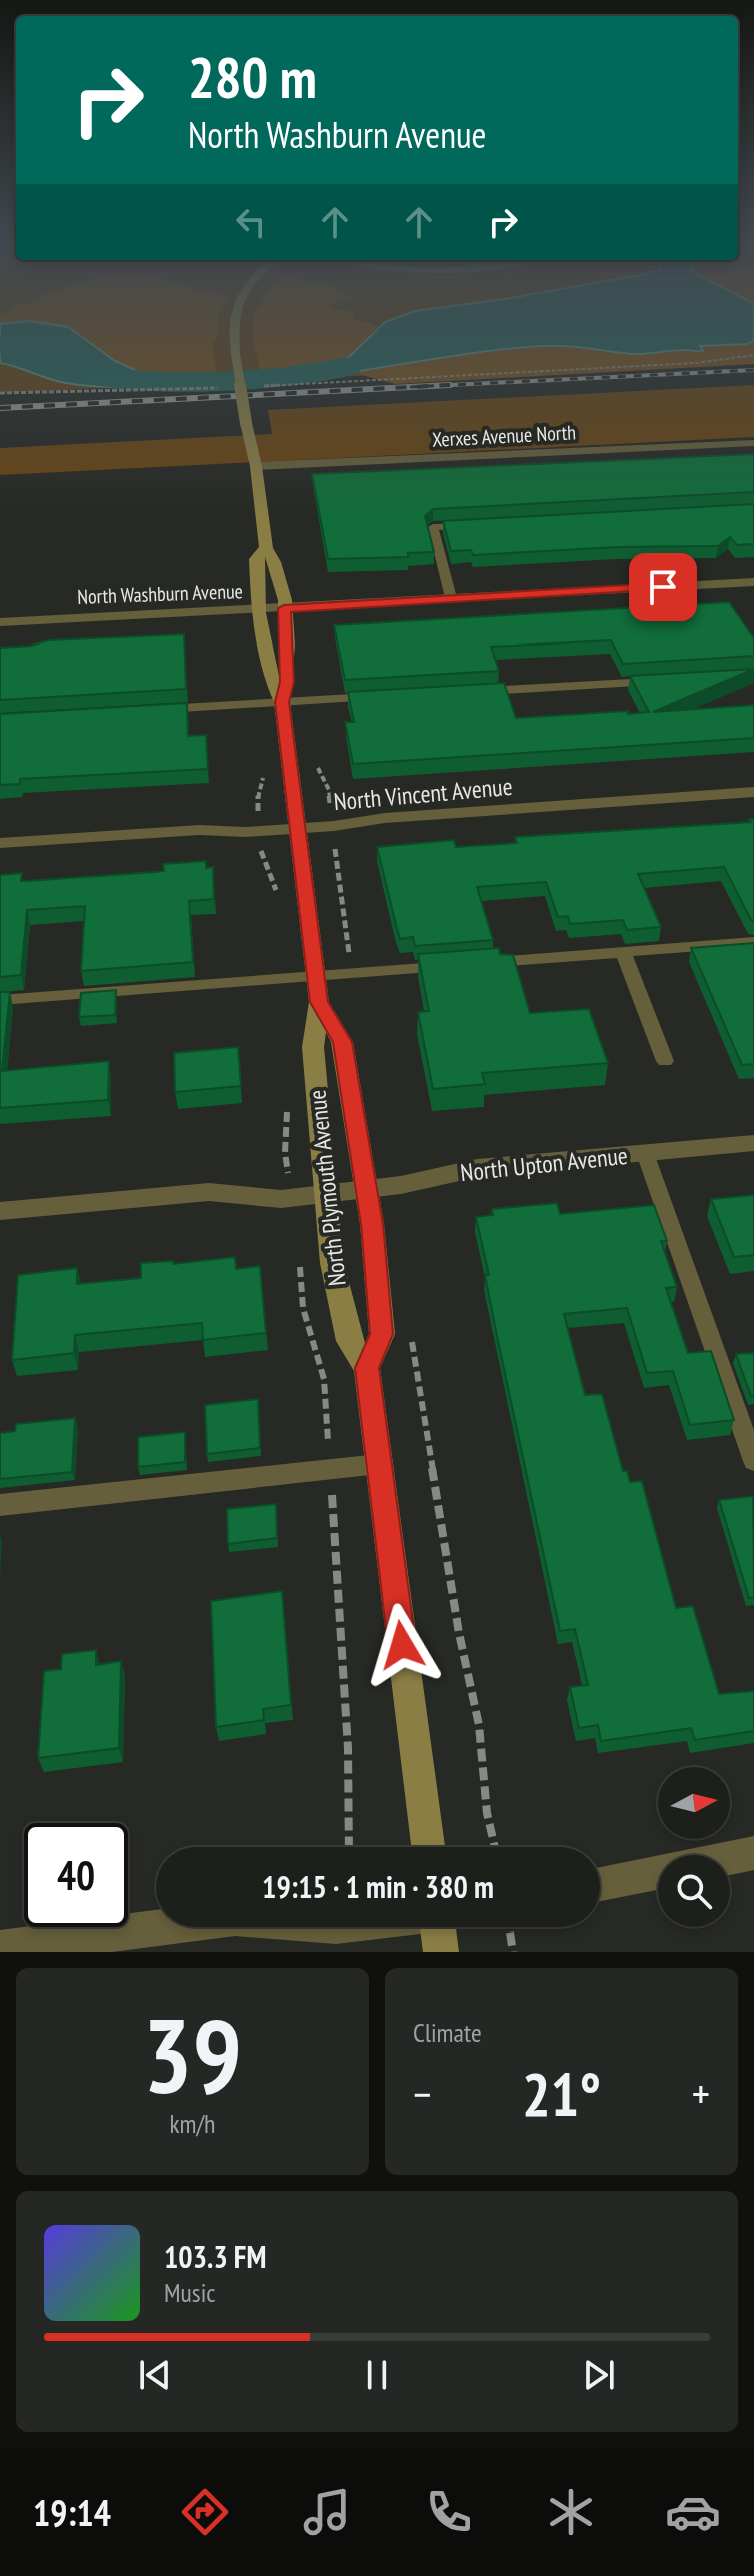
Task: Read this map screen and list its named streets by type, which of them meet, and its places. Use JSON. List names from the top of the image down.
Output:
{
  "streets": {
    "street": [
      "Xerxes Avenue North",
      "North Washburn Avenue",
      "North Vincent Avenue",
      "North Upton Avenue",
      "North Plymouth Avenue"
    ]
  },
  "crossings": [
    ["Xerxes Avenue North", "North Plymouth Avenue"],
    ["North Washburn Avenue", "North Plymouth Avenue"],
    ["North Vincent Avenue", "North Plymouth Avenue"],
    ["North Upton Avenue", "North Plymouth Avenue"]
  ],
  "north": "right",
  "page": {
    "turn": ["280 m", "North Washburn Avenue"],
    "limit": "40",
    "trip": "19:15 · 1 min · 380 m",
    "tile": [
      ["39", "km/h"],
      "Climate"
    ],
    "heat": ["−", "21°", "+"],
    "song": ["103.3 FM", "Music"],
    "tabs": "19:14"
  }
}
